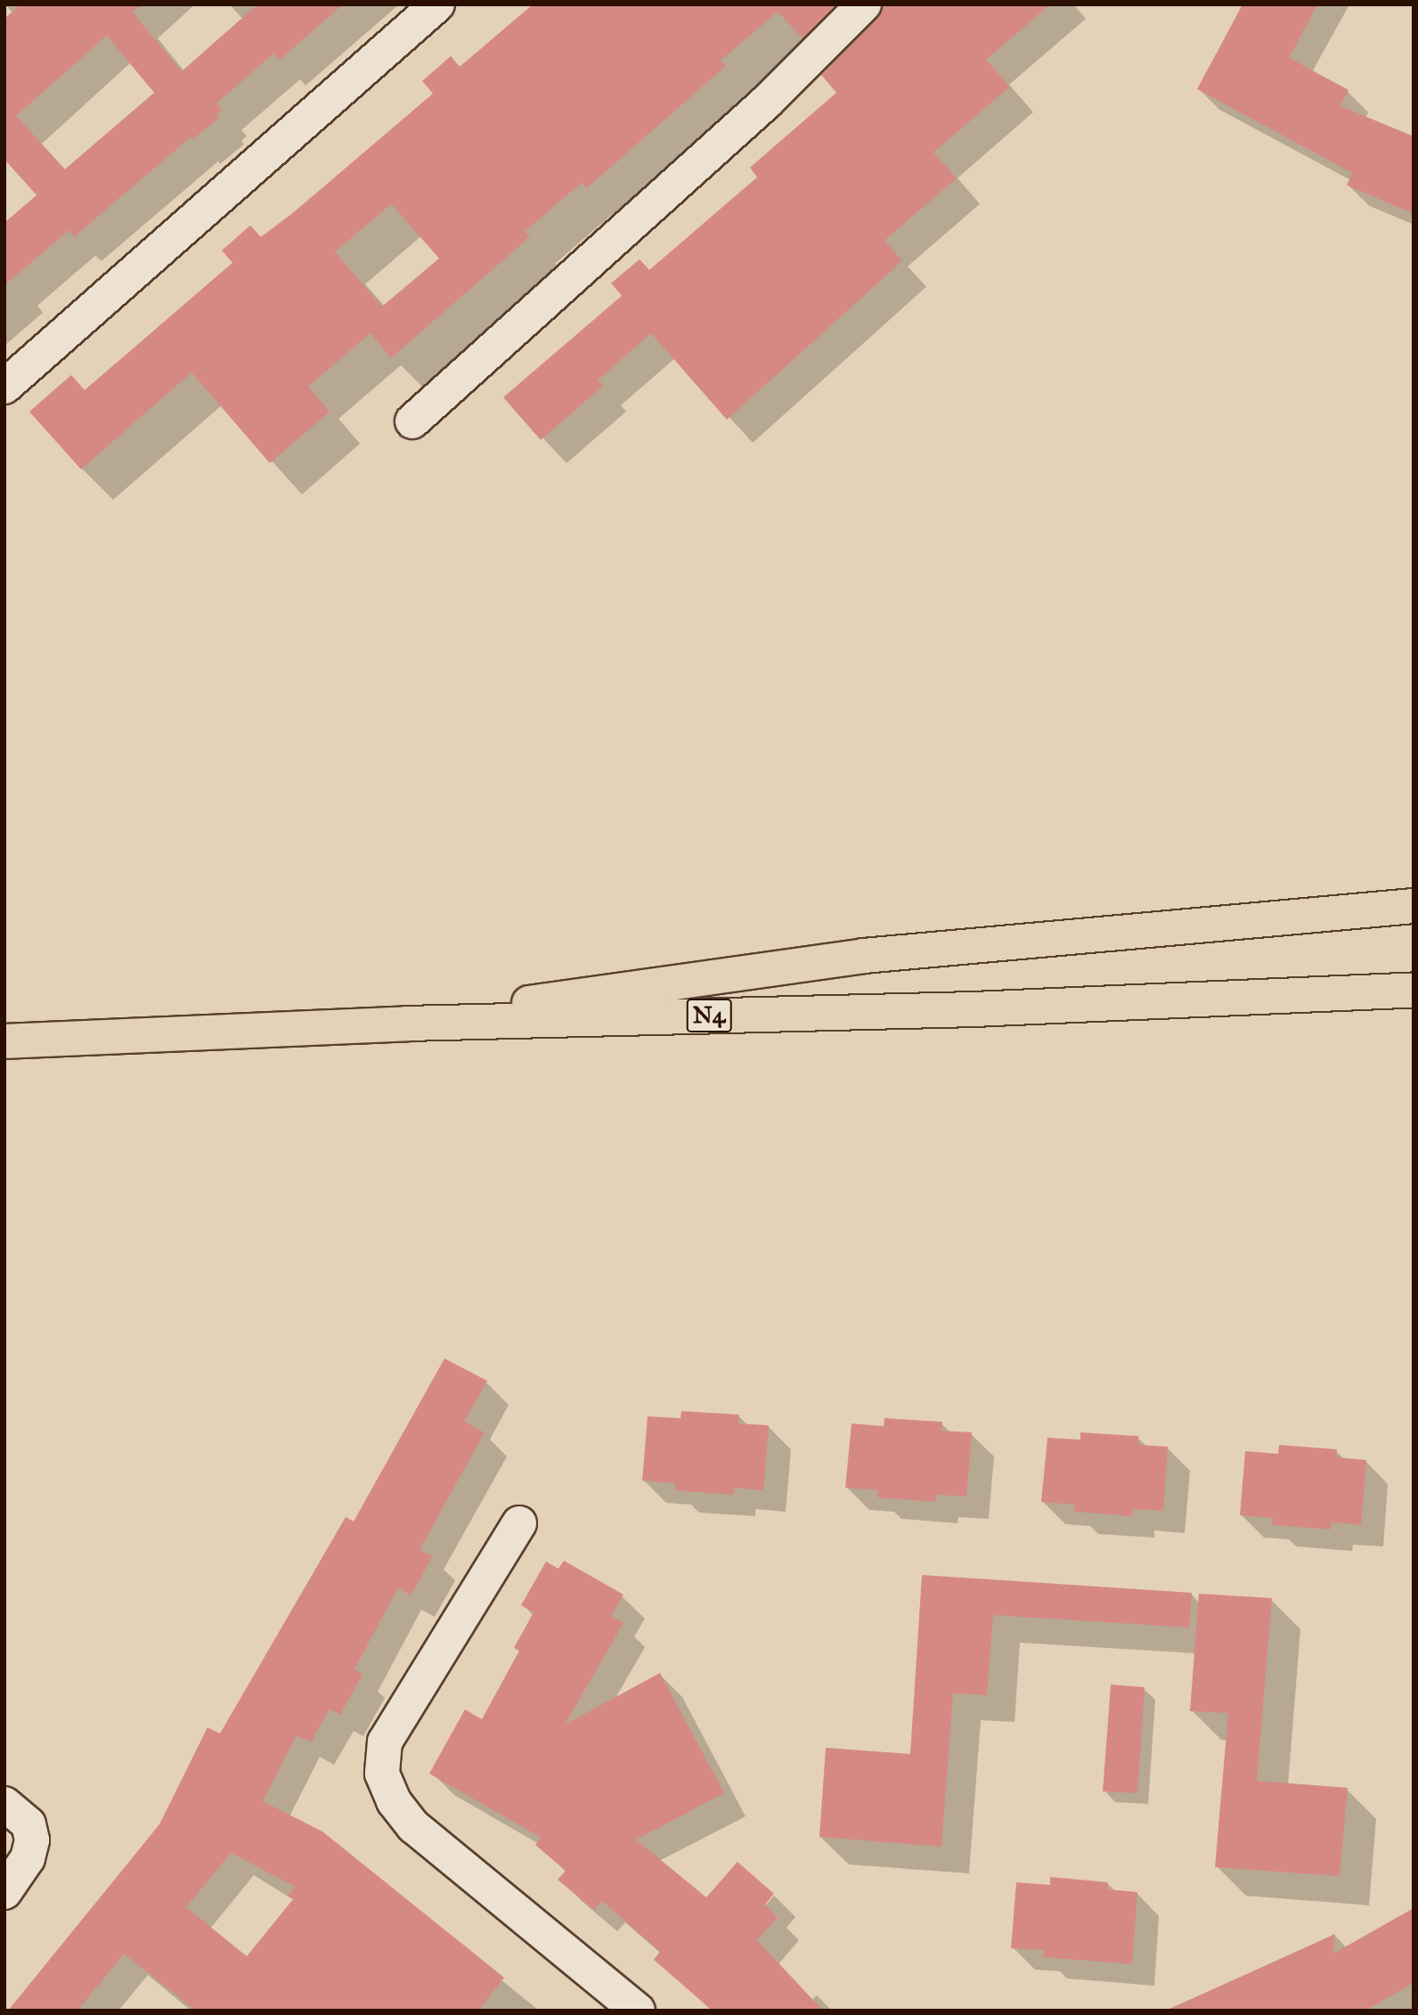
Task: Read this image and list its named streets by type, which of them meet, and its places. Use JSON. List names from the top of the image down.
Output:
{
  "streets": {
    "highway": ["N4"]
  }
}
